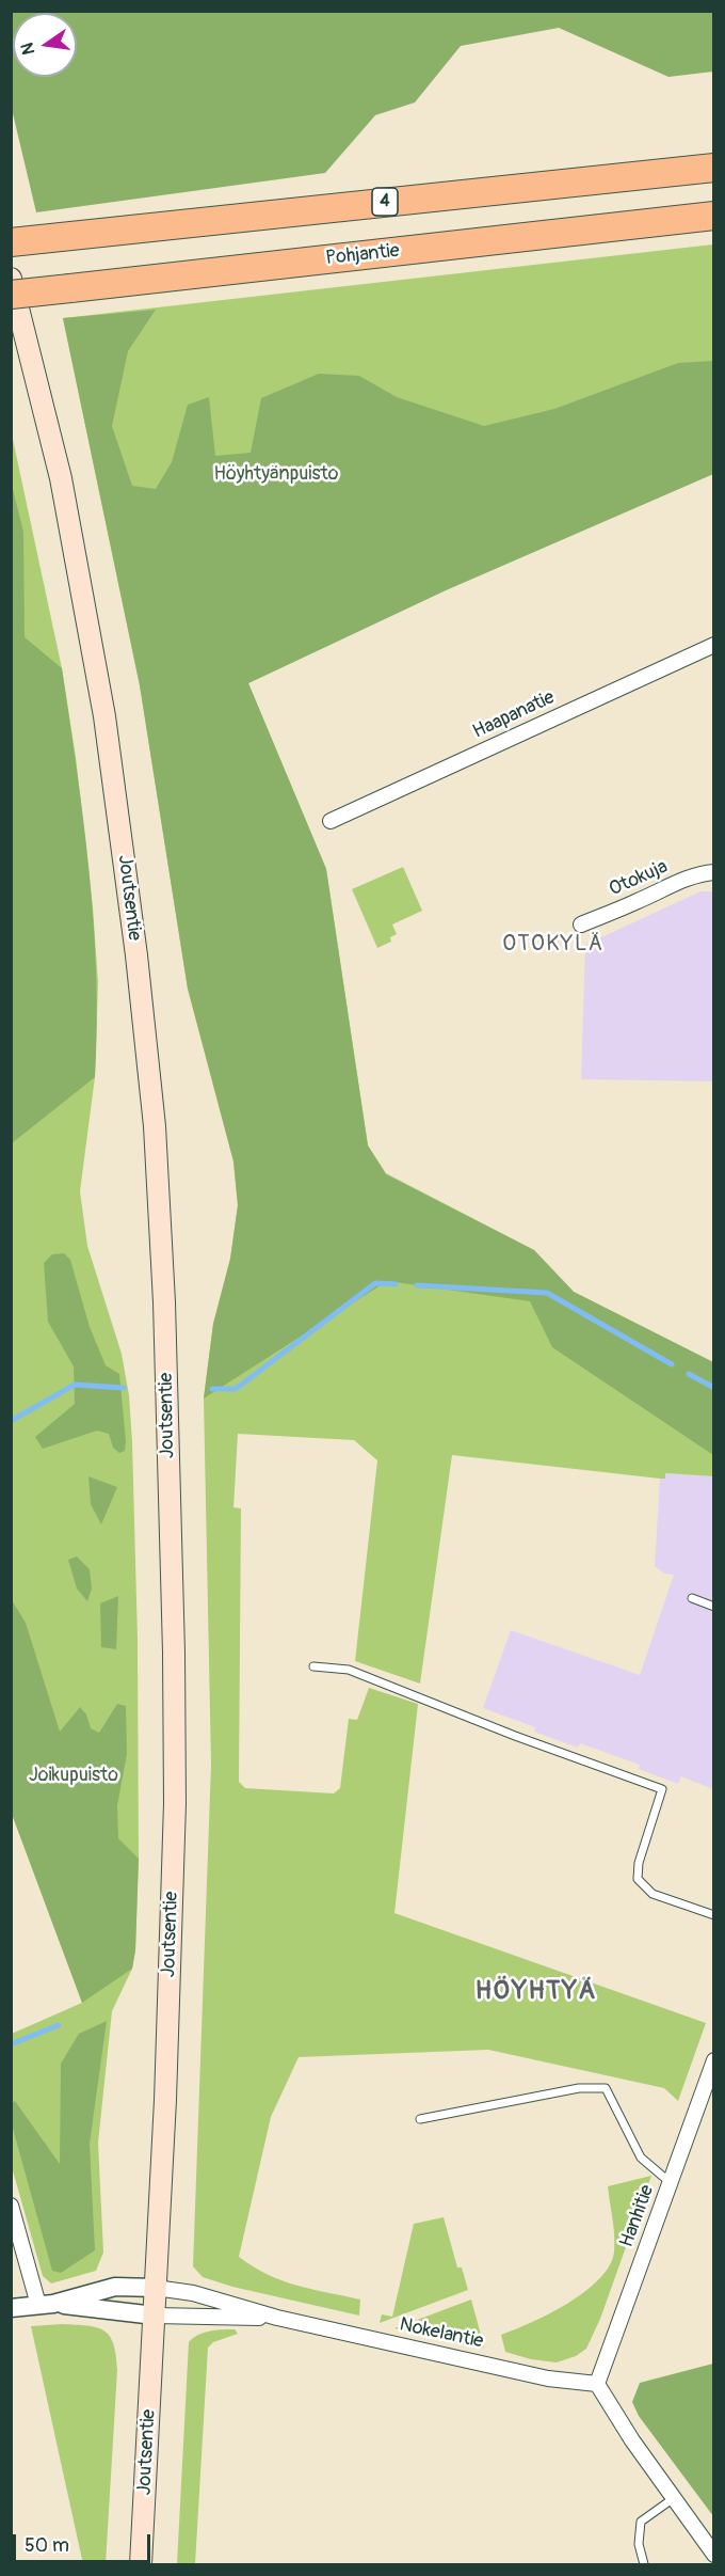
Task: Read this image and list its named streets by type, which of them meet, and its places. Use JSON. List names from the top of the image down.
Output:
{
  "streets": {
    "highway": ["4", "Pohjantie"],
    "main road": ["Joutsentie"],
    "street": [
      "Haapanatie",
      "Otokuja",
      "Hanhitie",
      "Nokelantie"
    ]
  },
  "crossings": [
    ["Joutsentie", "Nokelantie"],
    ["Hanhitie", "Nokelantie"]
  ],
  "districts": ["OTOKYLÄ", "HÖYHTYÄ"],
  "parks": ["Höyhtyänpuisto", "Joikupuisto"],
  "scale_bar": "50 m",
  "north": "left"
}
